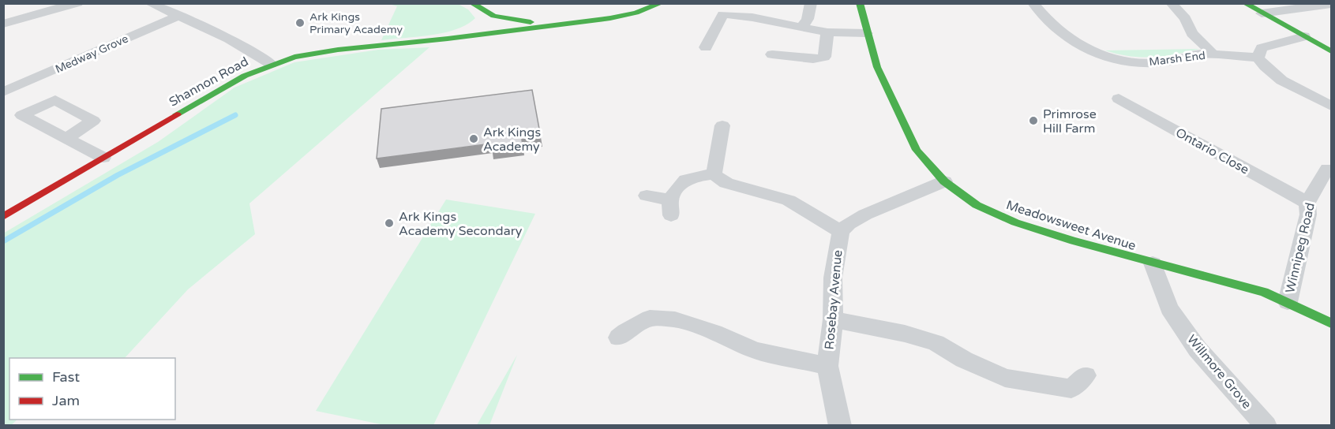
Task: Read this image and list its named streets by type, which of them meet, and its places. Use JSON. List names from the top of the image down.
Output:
{
  "streets": {
    "street": [
      "Medway Grove",
      "Marsh End",
      "Shannon Road",
      "Ontario Close",
      "Meadowsweet Avenue",
      "Winnipeg Road",
      "Rosebay Avenue",
      "Willmore Grove"
    ]
  },
  "crossings": [
    ["Ontario Close", "Winnipeg Road"],
    ["Meadowsweet Avenue", "Winnipeg Road"],
    ["Meadowsweet Avenue", "Rosebay Avenue"],
    ["Meadowsweet Avenue", "Willmore Grove"]
  ],
  "places": [
    "Ark Kings Primary Academy",
    "Primrose Hill Farm",
    "Ark Kings Academy",
    "Ark Kings Academy Secondary"
  ],
  "legend": ["Fast", "Jam"]
}
